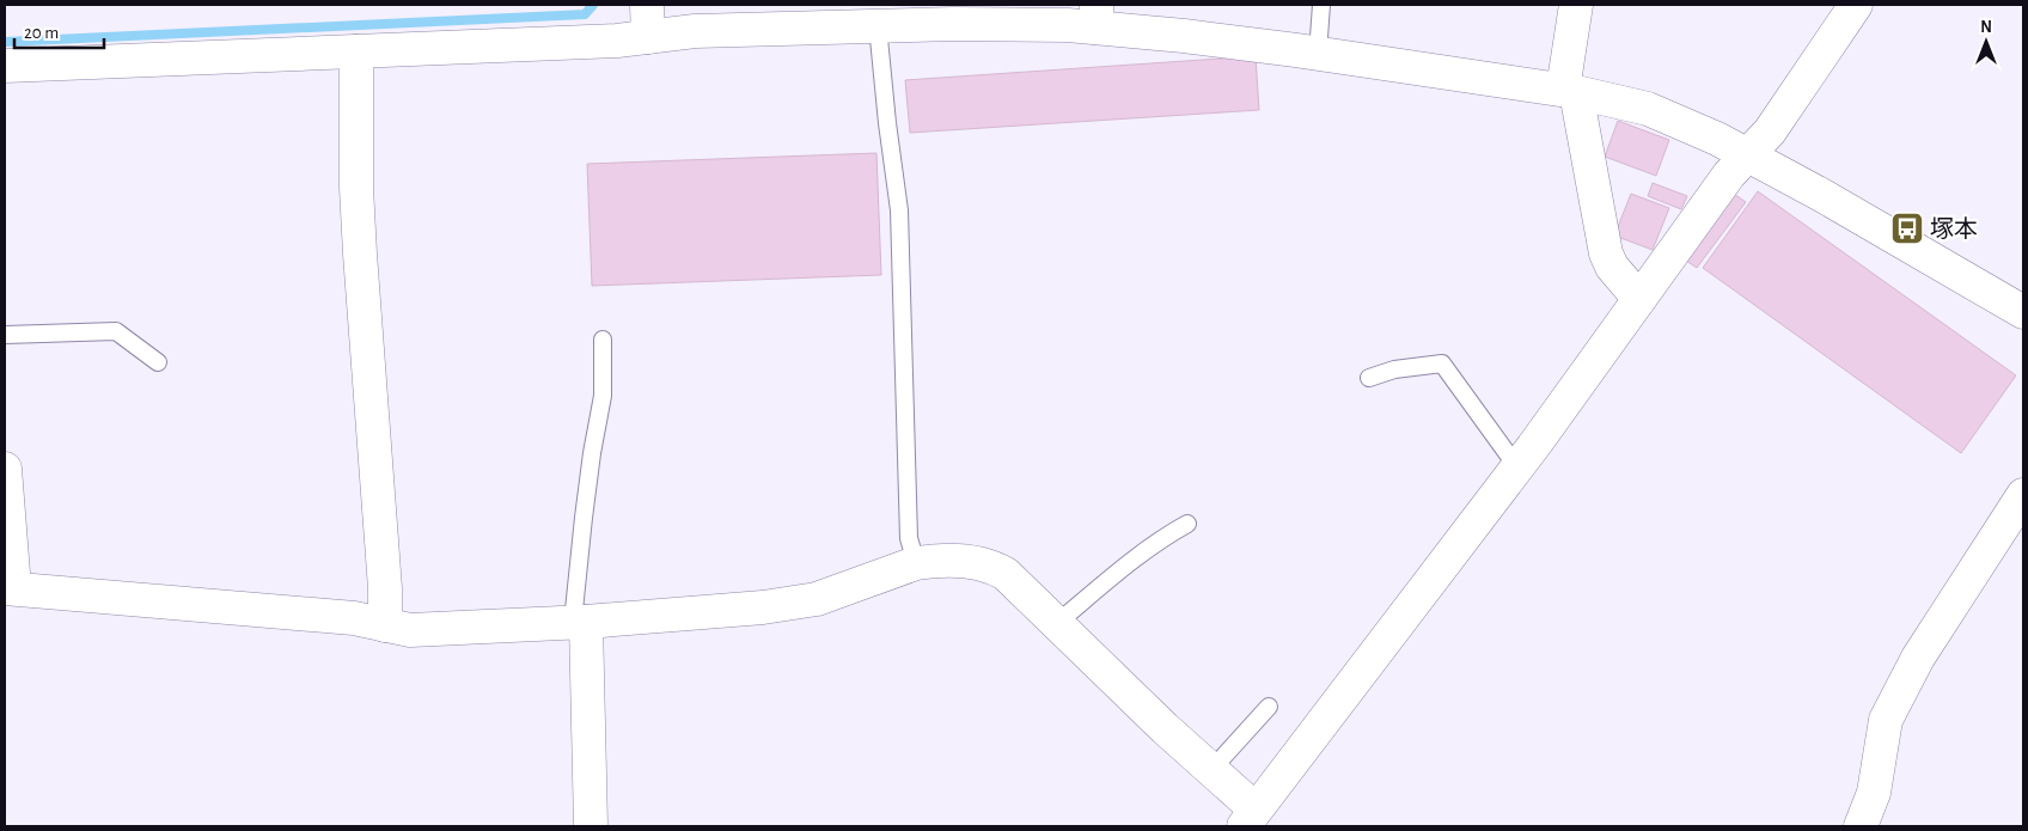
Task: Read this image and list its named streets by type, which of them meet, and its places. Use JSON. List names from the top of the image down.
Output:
{
  "places": {
    "bus stop": ["塚本"]
  },
  "scale_bar": "20 m",
  "north": "top"
}
